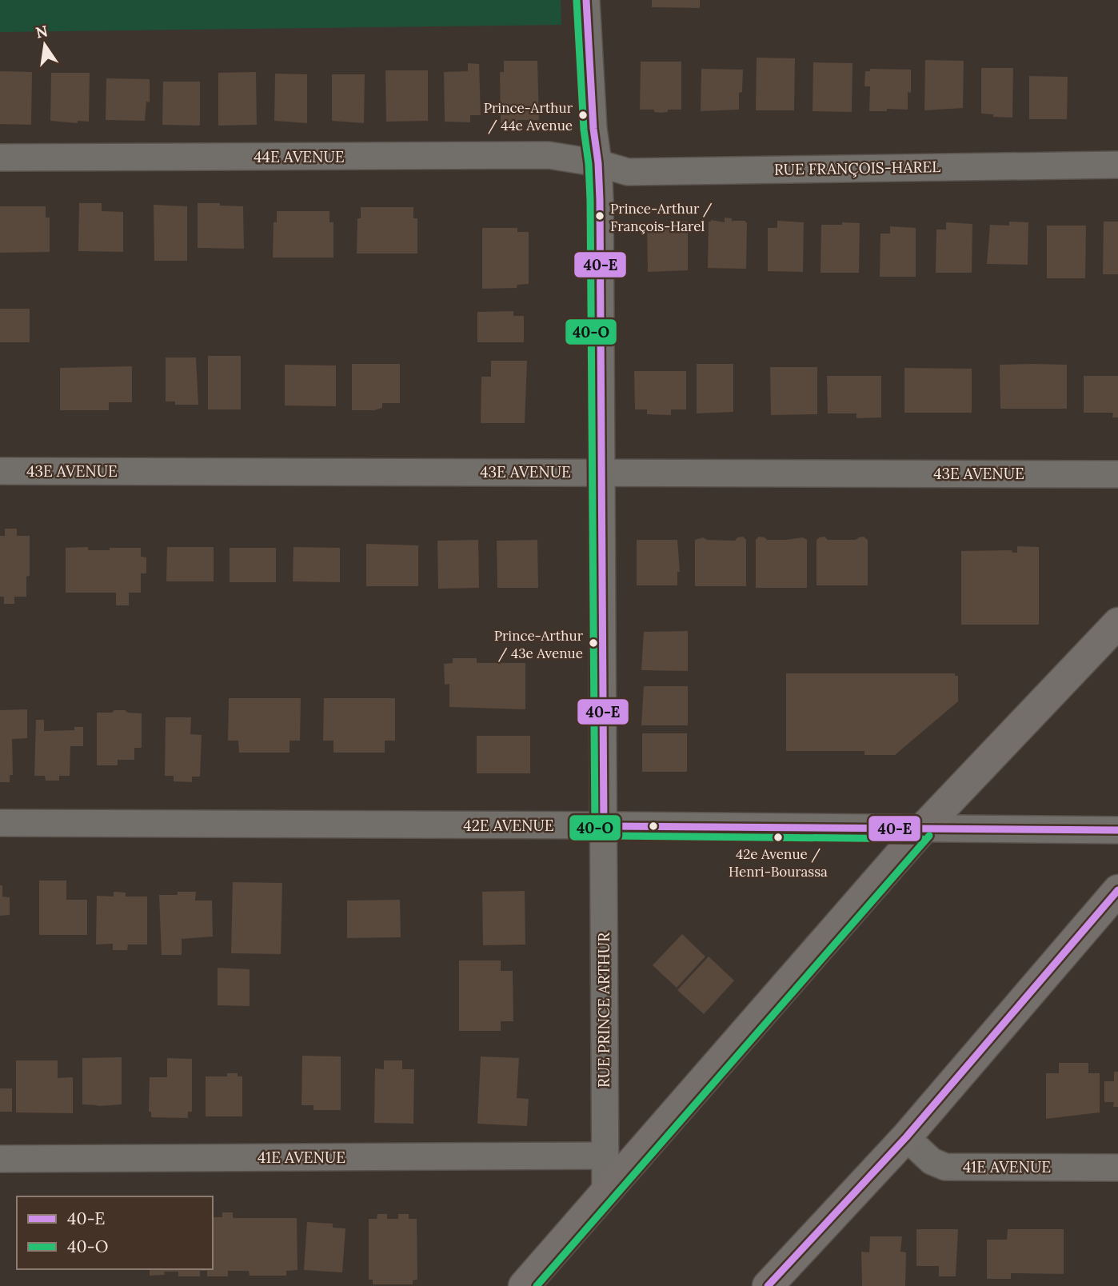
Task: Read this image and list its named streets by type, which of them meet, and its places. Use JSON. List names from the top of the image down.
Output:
{
  "streets": {
    "street": [
      "44E AVENUE",
      "RUE FRANÇOIS-HAREL",
      "43E AVENUE",
      "42E AVENUE",
      "RUE PRINCE ARTHUR",
      "41E AVENUE"
    ]
  },
  "crossings": [
    ["44E AVENUE", "RUE FRANÇOIS-HAREL"],
    ["44E AVENUE", "RUE PRINCE ARTHUR"],
    ["RUE FRANÇOIS-HAREL", "RUE PRINCE ARTHUR"],
    ["43E AVENUE", "RUE PRINCE ARTHUR"],
    ["42E AVENUE", "RUE PRINCE ARTHUR"],
    ["RUE PRINCE ARTHUR", "41E AVENUE"]
  ],
  "places": [
    "Prince-Arthur / 44e Avenue",
    "Prince-Arthur / François-Harel",
    "Prince-Arthur / 43e Avenue",
    "42e Avenue / Henri-Bourassa"
  ],
  "lines": ["transit line 40-E", "transit line 40-O"],
  "legend": ["40-E", "40-O"],
  "north": "top"
}
